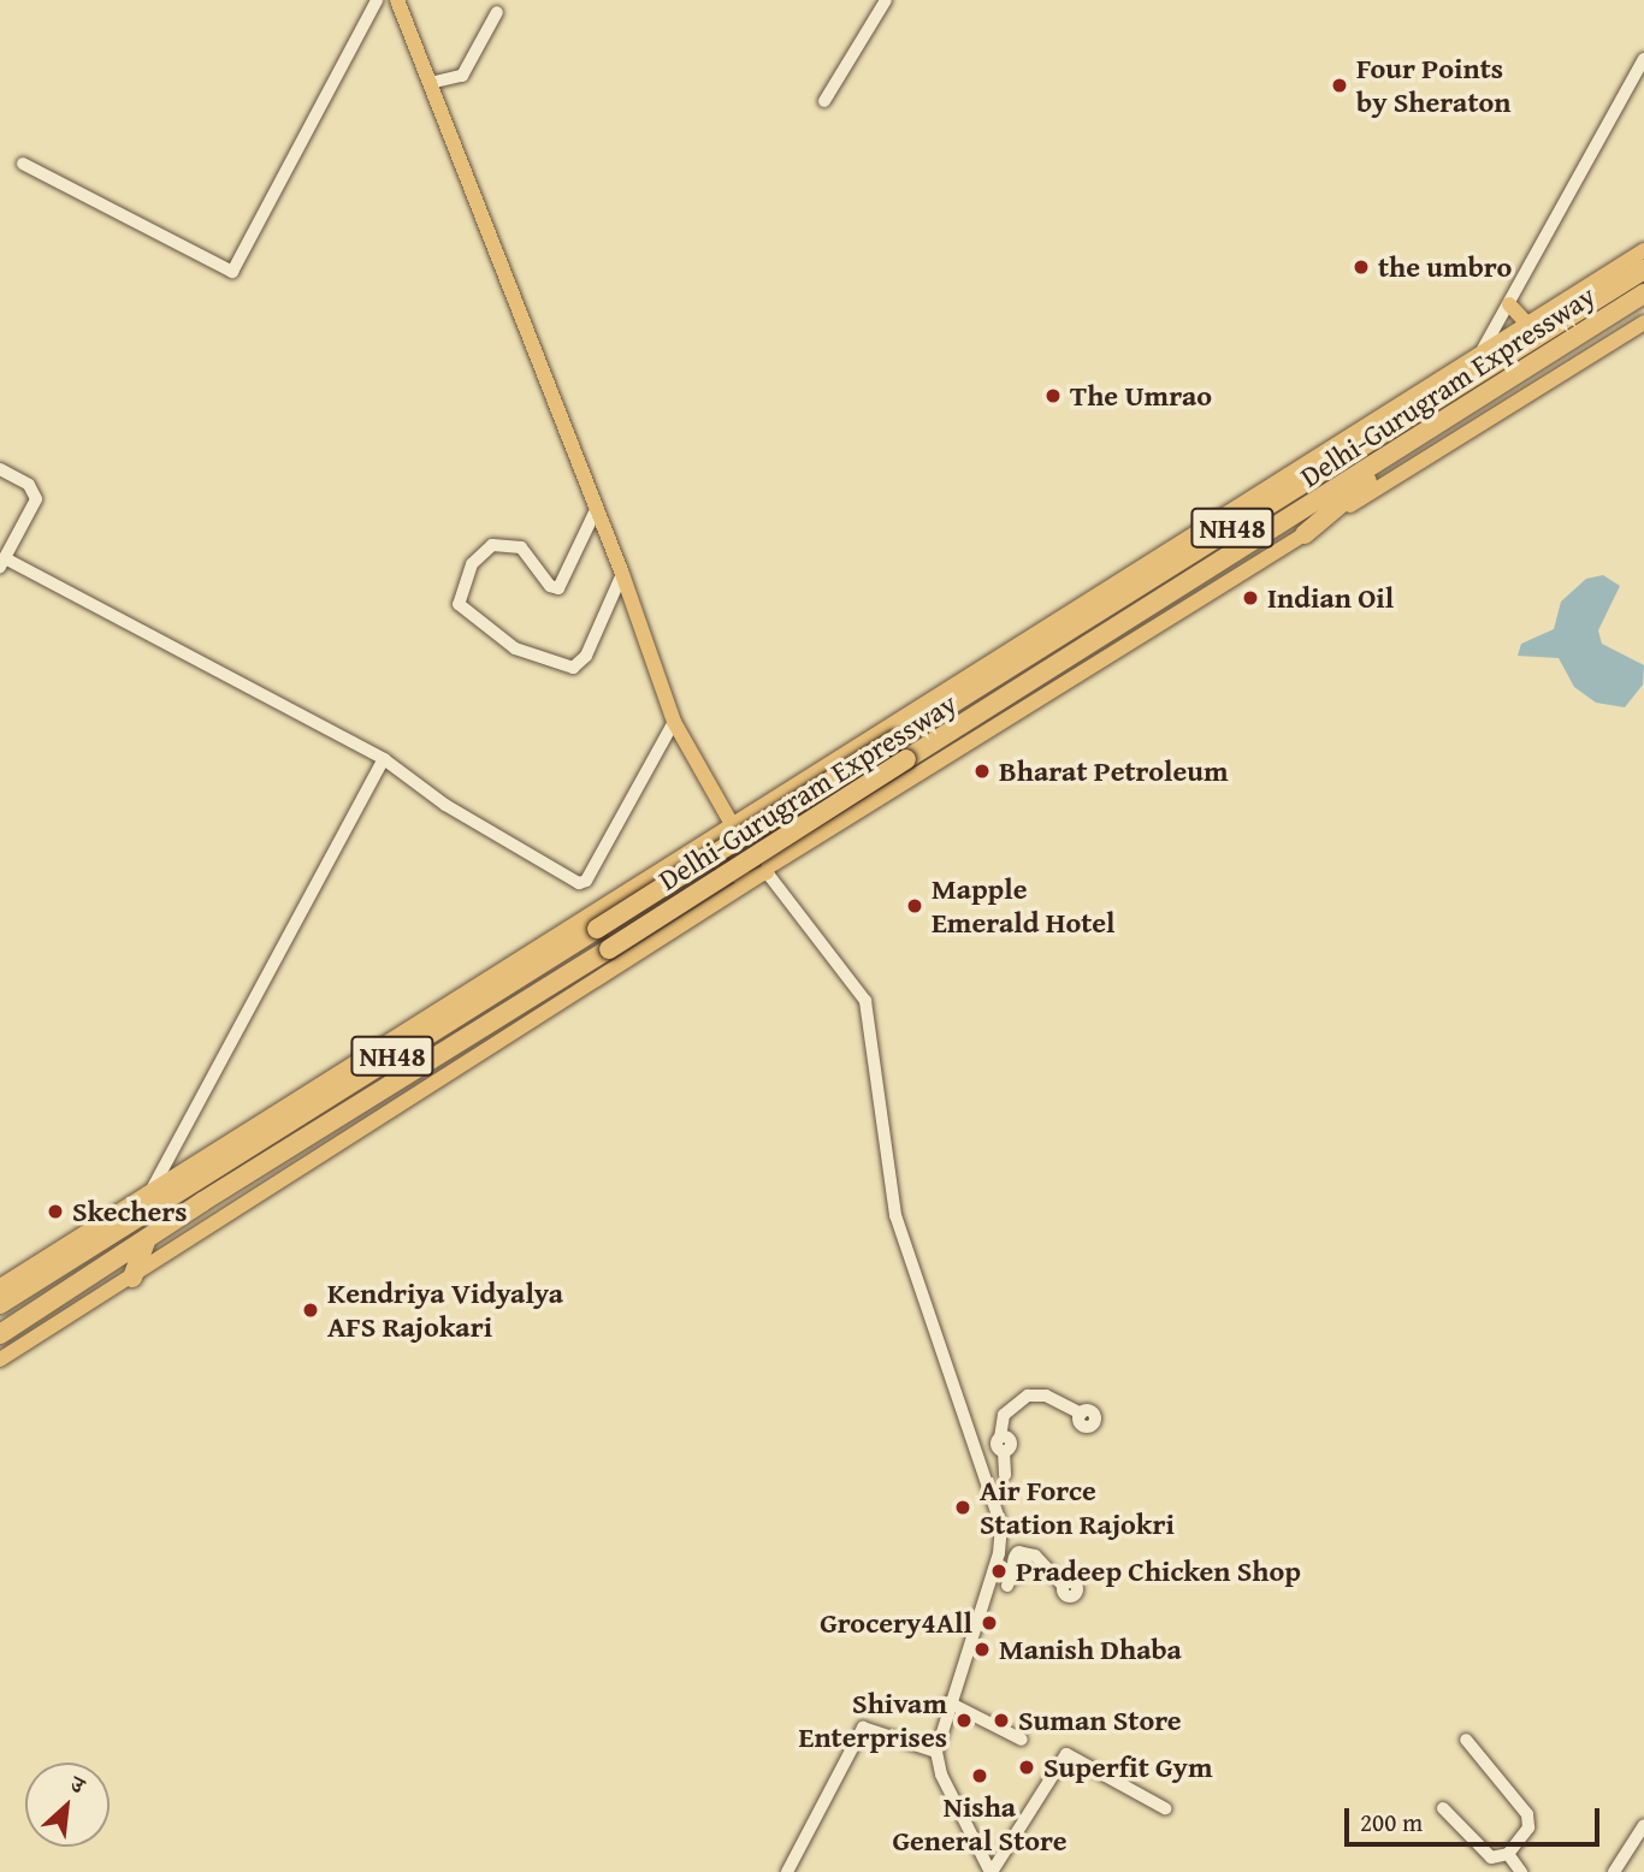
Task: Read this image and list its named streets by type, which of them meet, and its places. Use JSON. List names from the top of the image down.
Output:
{
  "streets": {
    "highway": ["Delhi-Gurugram Expressway", "NH48"]
  },
  "places": [
    "Four Points by Sheraton",
    "the umbro",
    "The Umrao",
    "Indian Oil",
    "Bharat Petroleum",
    "Mapple Emerald Hotel",
    "Skechers",
    "Kendriya Vidyalya AFS Rajokari",
    "Air Force Station Rajokri",
    "Pradeep Chicken Shop",
    "Grocery4All",
    "Manish Dhaba",
    "Shivam Enterprises",
    "Suman Store",
    "Superfit Gym",
    "Nisha General Store"
  ],
  "scale_bar": "200 m",
  "north": "top right"
}
